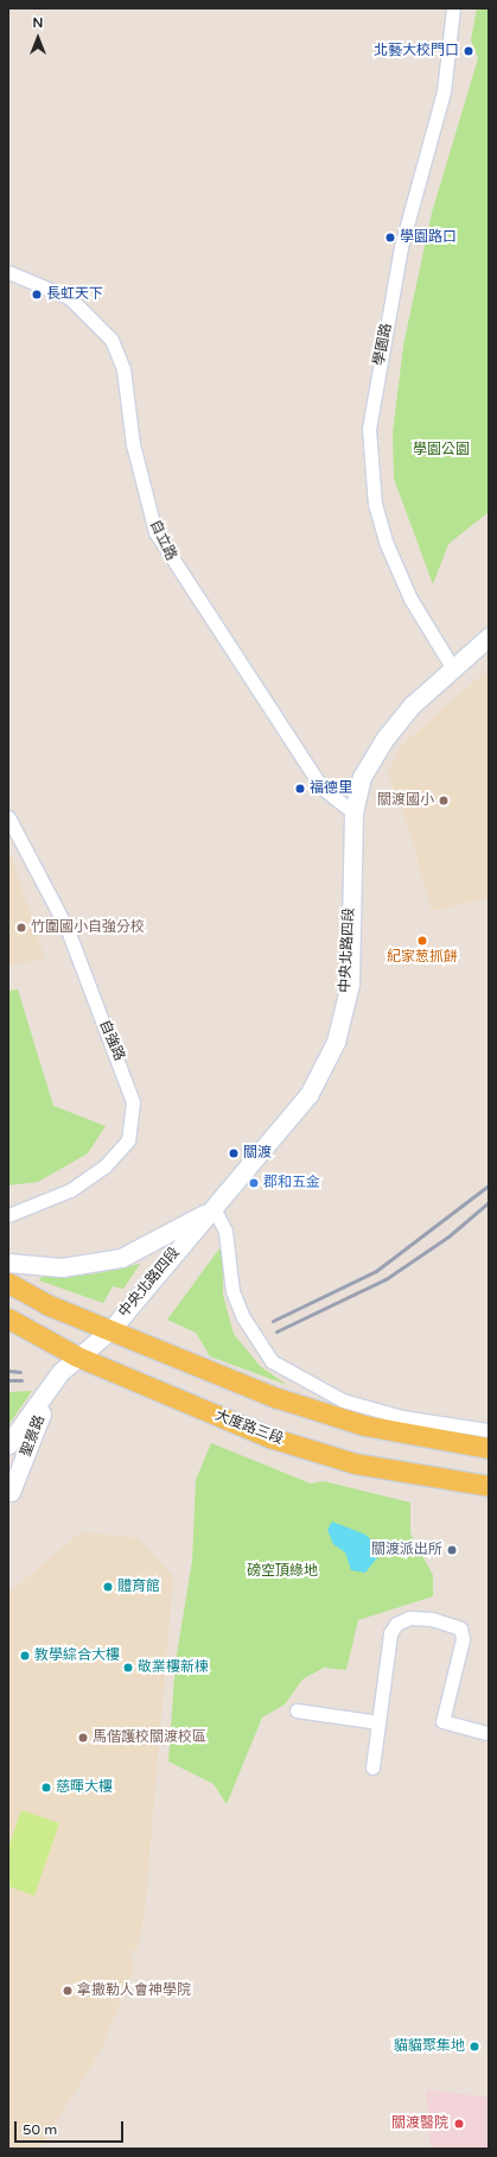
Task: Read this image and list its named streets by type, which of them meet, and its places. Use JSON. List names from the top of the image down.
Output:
{
  "streets": {
    "main road": ["大度路三段"],
    "street": [
      "學園路",
      "自立路",
      "中央北路四段",
      "自強路",
      "聖景路"
    ]
  },
  "crossings": [
    ["學園路", "中央北路四段"],
    ["自立路", "中央北路四段"],
    ["中央北路四段", "大度路三段"],
    ["中央北路四段", "聖景路"]
  ],
  "parks": ["學園公園", "磅空頂綠地"],
  "places": [
    "北藝大校門口",
    "學園路口",
    "長虹天下",
    "福德里",
    "關渡國小",
    "竹圍國小自強分校",
    "紀家葱抓餅",
    "關渡",
    "郡和五金",
    "關渡派出所",
    "體育館",
    "教學綜合大樓",
    "敬業樓新棟",
    "馬偕護校關渡校區",
    "慈暉大樓",
    "拿撒勒人會神學院",
    "貓貓聚集地",
    "關渡醫院"
  ],
  "scale_bar": "50 m",
  "north": "top"
}
